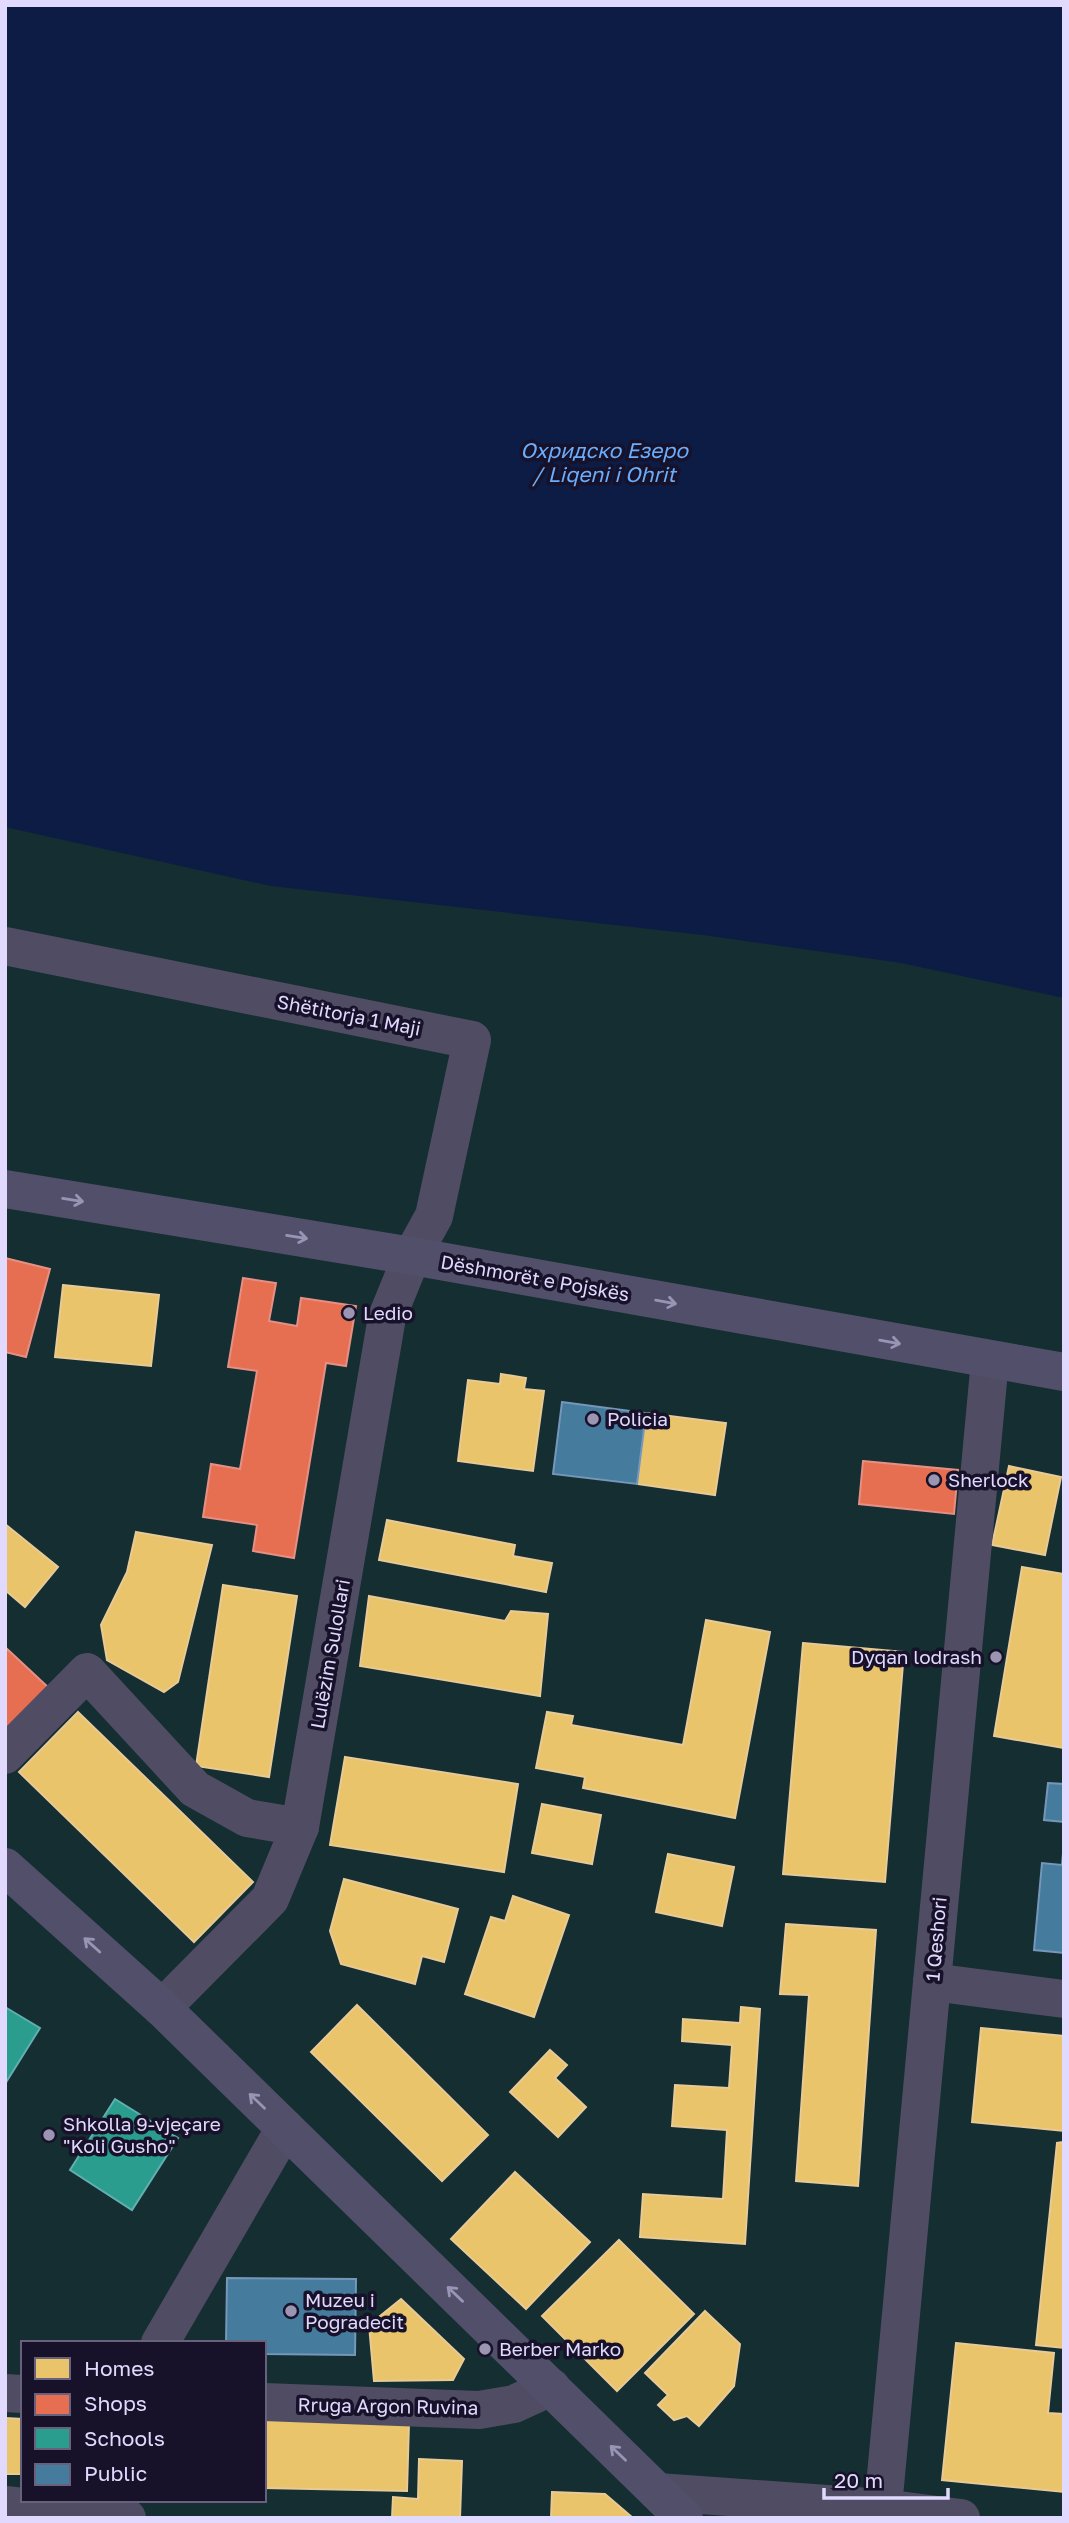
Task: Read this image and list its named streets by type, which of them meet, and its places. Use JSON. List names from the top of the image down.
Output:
{
  "streets": {
    "street": [
      "Shëtitorja 1 Maji",
      "Dëshmorët e Pojskës",
      "Lulëzim Sulollari",
      "1 Qeshori",
      "Rruga Argon Ruvina"
    ]
  },
  "crossings": [
    ["Shëtitorja 1 Maji", "Dëshmorët e Pojskës"],
    ["Shëtitorja 1 Maji", "Lulëzim Sulollari"],
    ["Dëshmorët e Pojskës", "Lulëzim Sulollari"],
    ["Dëshmorët e Pojskës", "1 Qeshori"]
  ],
  "one_way": ["Dëshmorët e Pojskës"],
  "water": ["Охридско Езеро / Liqeni i Ohrit"],
  "places": [
    "Ledio",
    "Policia",
    "Sherlock",
    "Dyqan lodrash",
    "Shkolla 9-vjeçare \"Koli Gusho\"",
    "Muzeu i Pogradecit",
    "Berber Marko"
  ],
  "legend": [
    "Homes",
    "Shops",
    "Schools",
    "Public"
  ],
  "scale_bar": "20 m"
}
